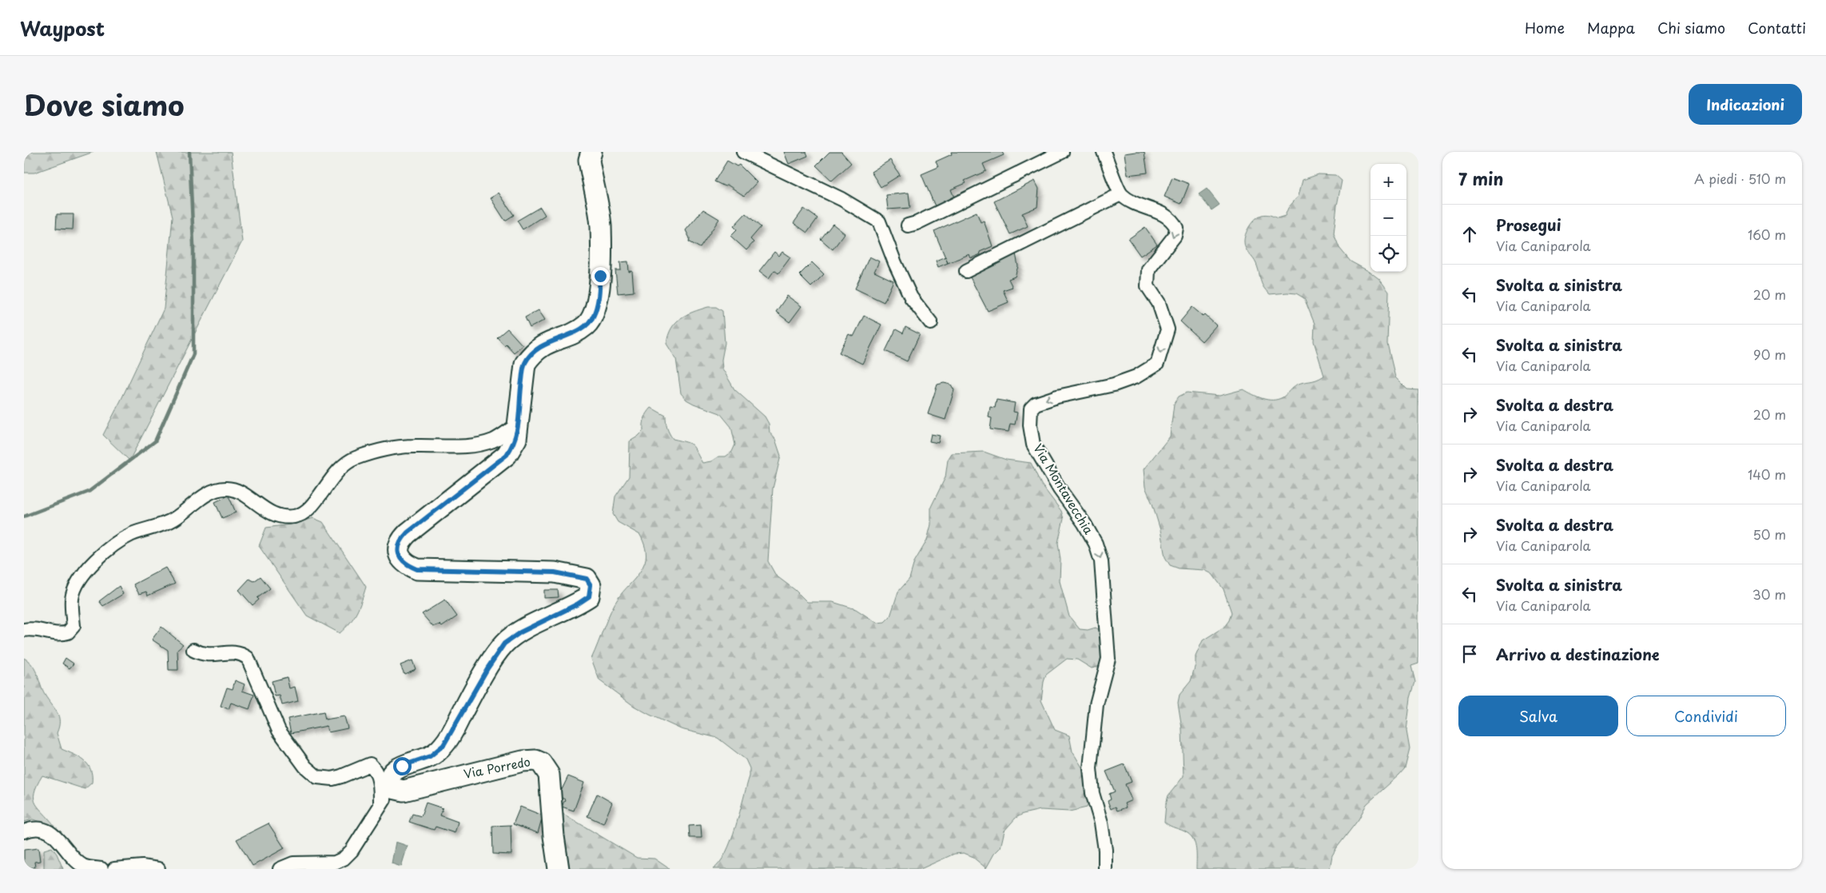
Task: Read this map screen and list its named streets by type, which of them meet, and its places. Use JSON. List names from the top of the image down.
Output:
{
  "streets": {
    "main road": ["Via Porredo"],
    "street": ["Via Montavecchia"]
  },
  "one_way": ["Via Montavecchia"],
  "page": {
    "header": "Waypost",
    "nav": [
      "Home",
      "Mappa",
      "Chi siamo",
      "Contatti"
    ],
    "title": "Dove siamo",
    "buttons": [
      "Indicazioni",
      ["Salva", "Condividi"]
    ],
    "heading": ["7 min", "A piedi · 510 m"],
    "map_buttons": ["+", "−"],
    "list": [
      ["Prosegui", "Via Caniparola", "160 m"],
      ["Svolta a sinistra", "Via Caniparola", "20 m"],
      ["Svolta a sinistra", "Via Caniparola", "90 m"],
      ["Svolta a destra", "Via Caniparola", "20 m"],
      ["Svolta a destra", "Via Caniparola", "140 m"],
      ["Svolta a destra", "Via Caniparola", "50 m"],
      ["Svolta a sinistra", "Via Caniparola", "30 m"],
      "Arrivo a destinazione"
    ]
  }
}
